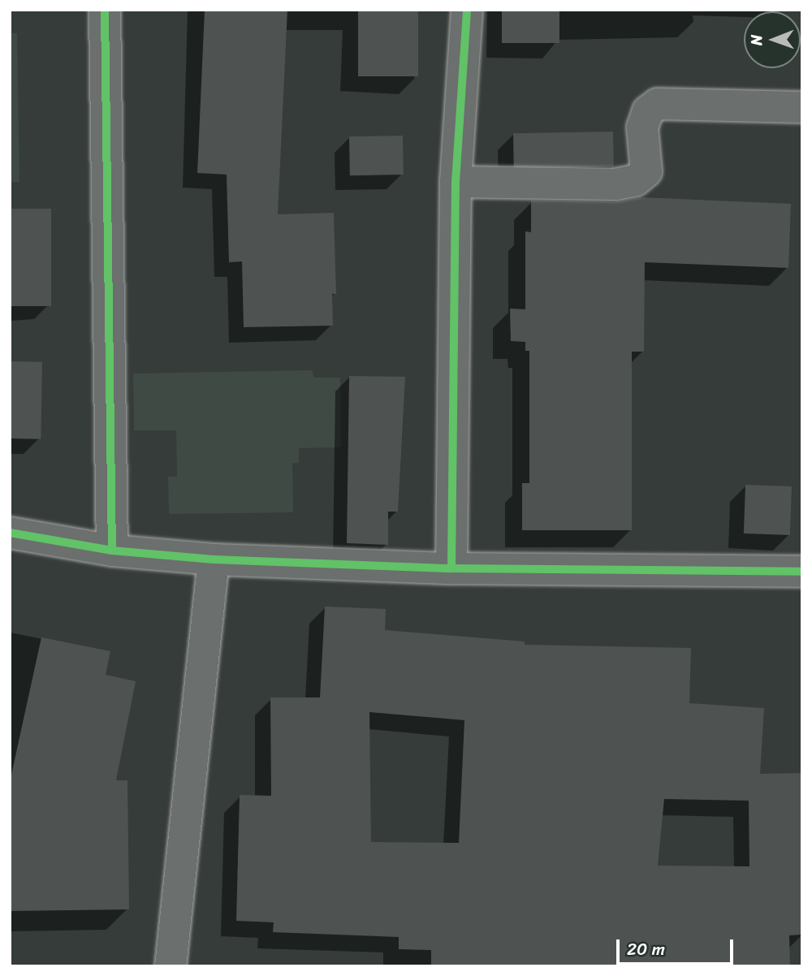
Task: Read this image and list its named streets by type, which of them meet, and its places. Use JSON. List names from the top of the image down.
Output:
{
  "scale_bar": "20 m",
  "north": "left"
}
